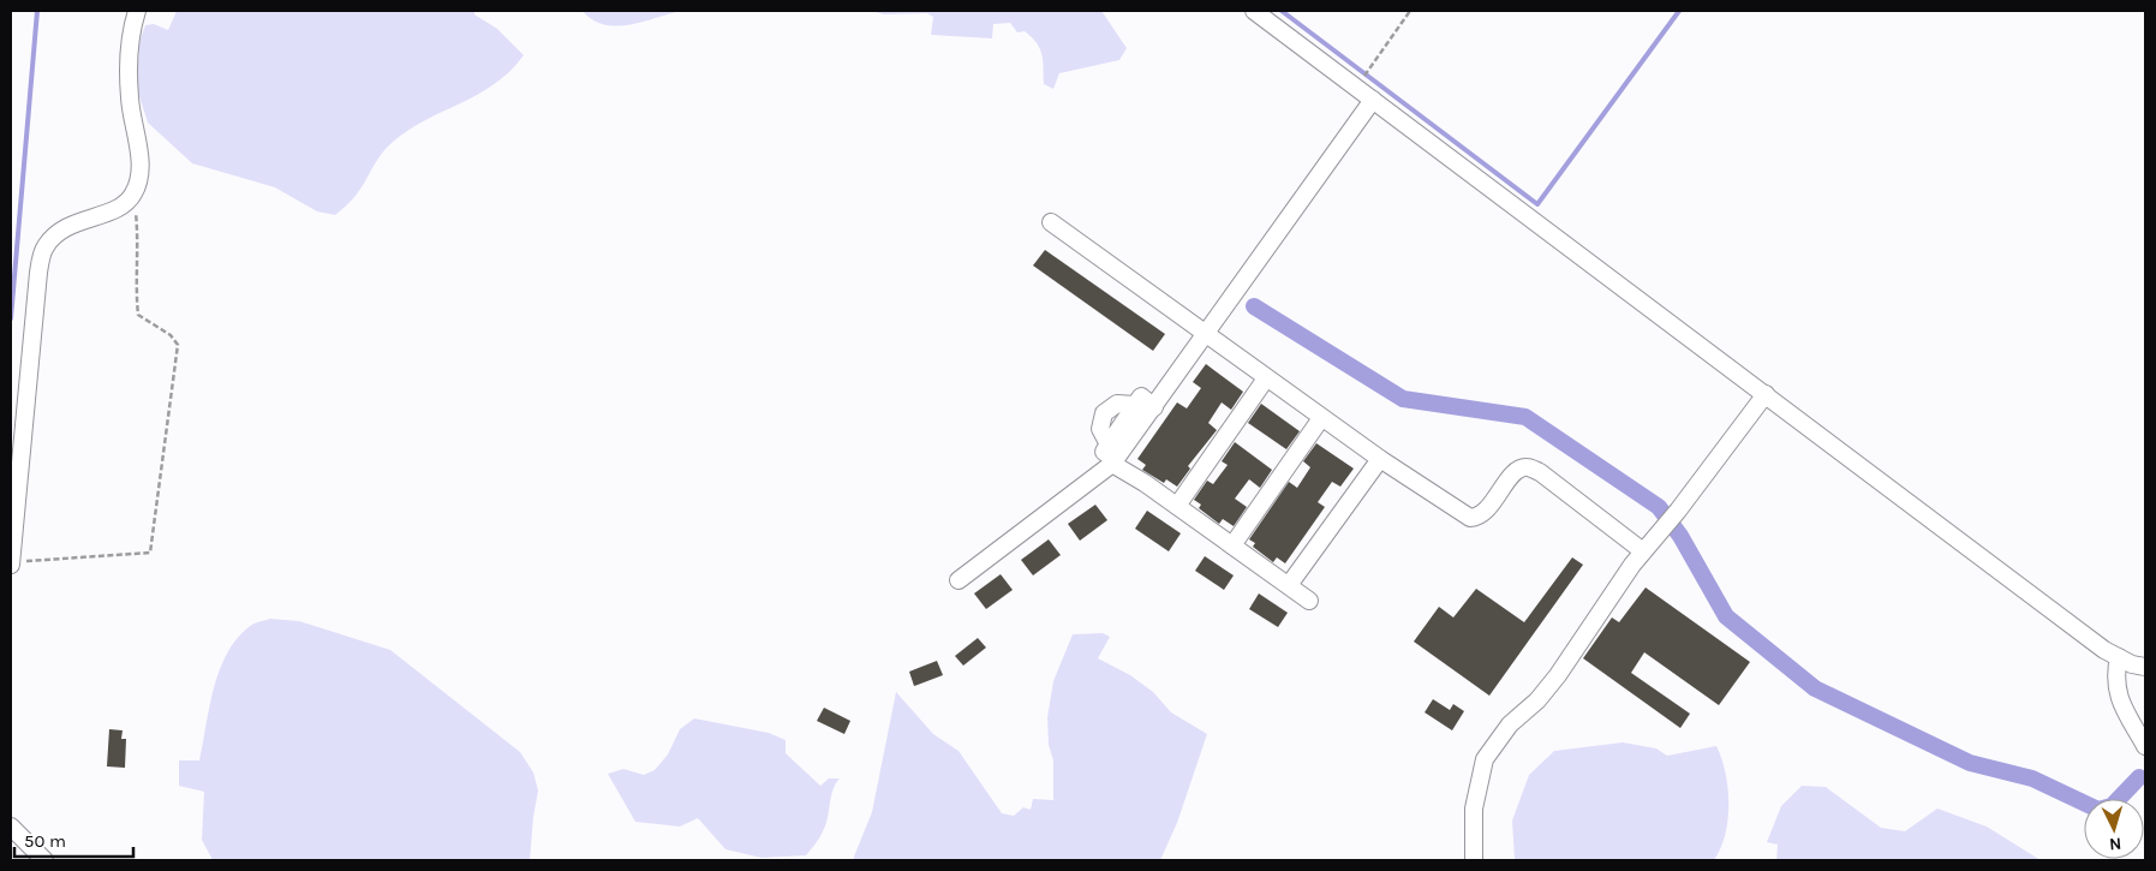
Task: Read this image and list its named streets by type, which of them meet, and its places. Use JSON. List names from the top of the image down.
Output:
{
  "scale_bar": "50 m",
  "north": "bottom"
}
